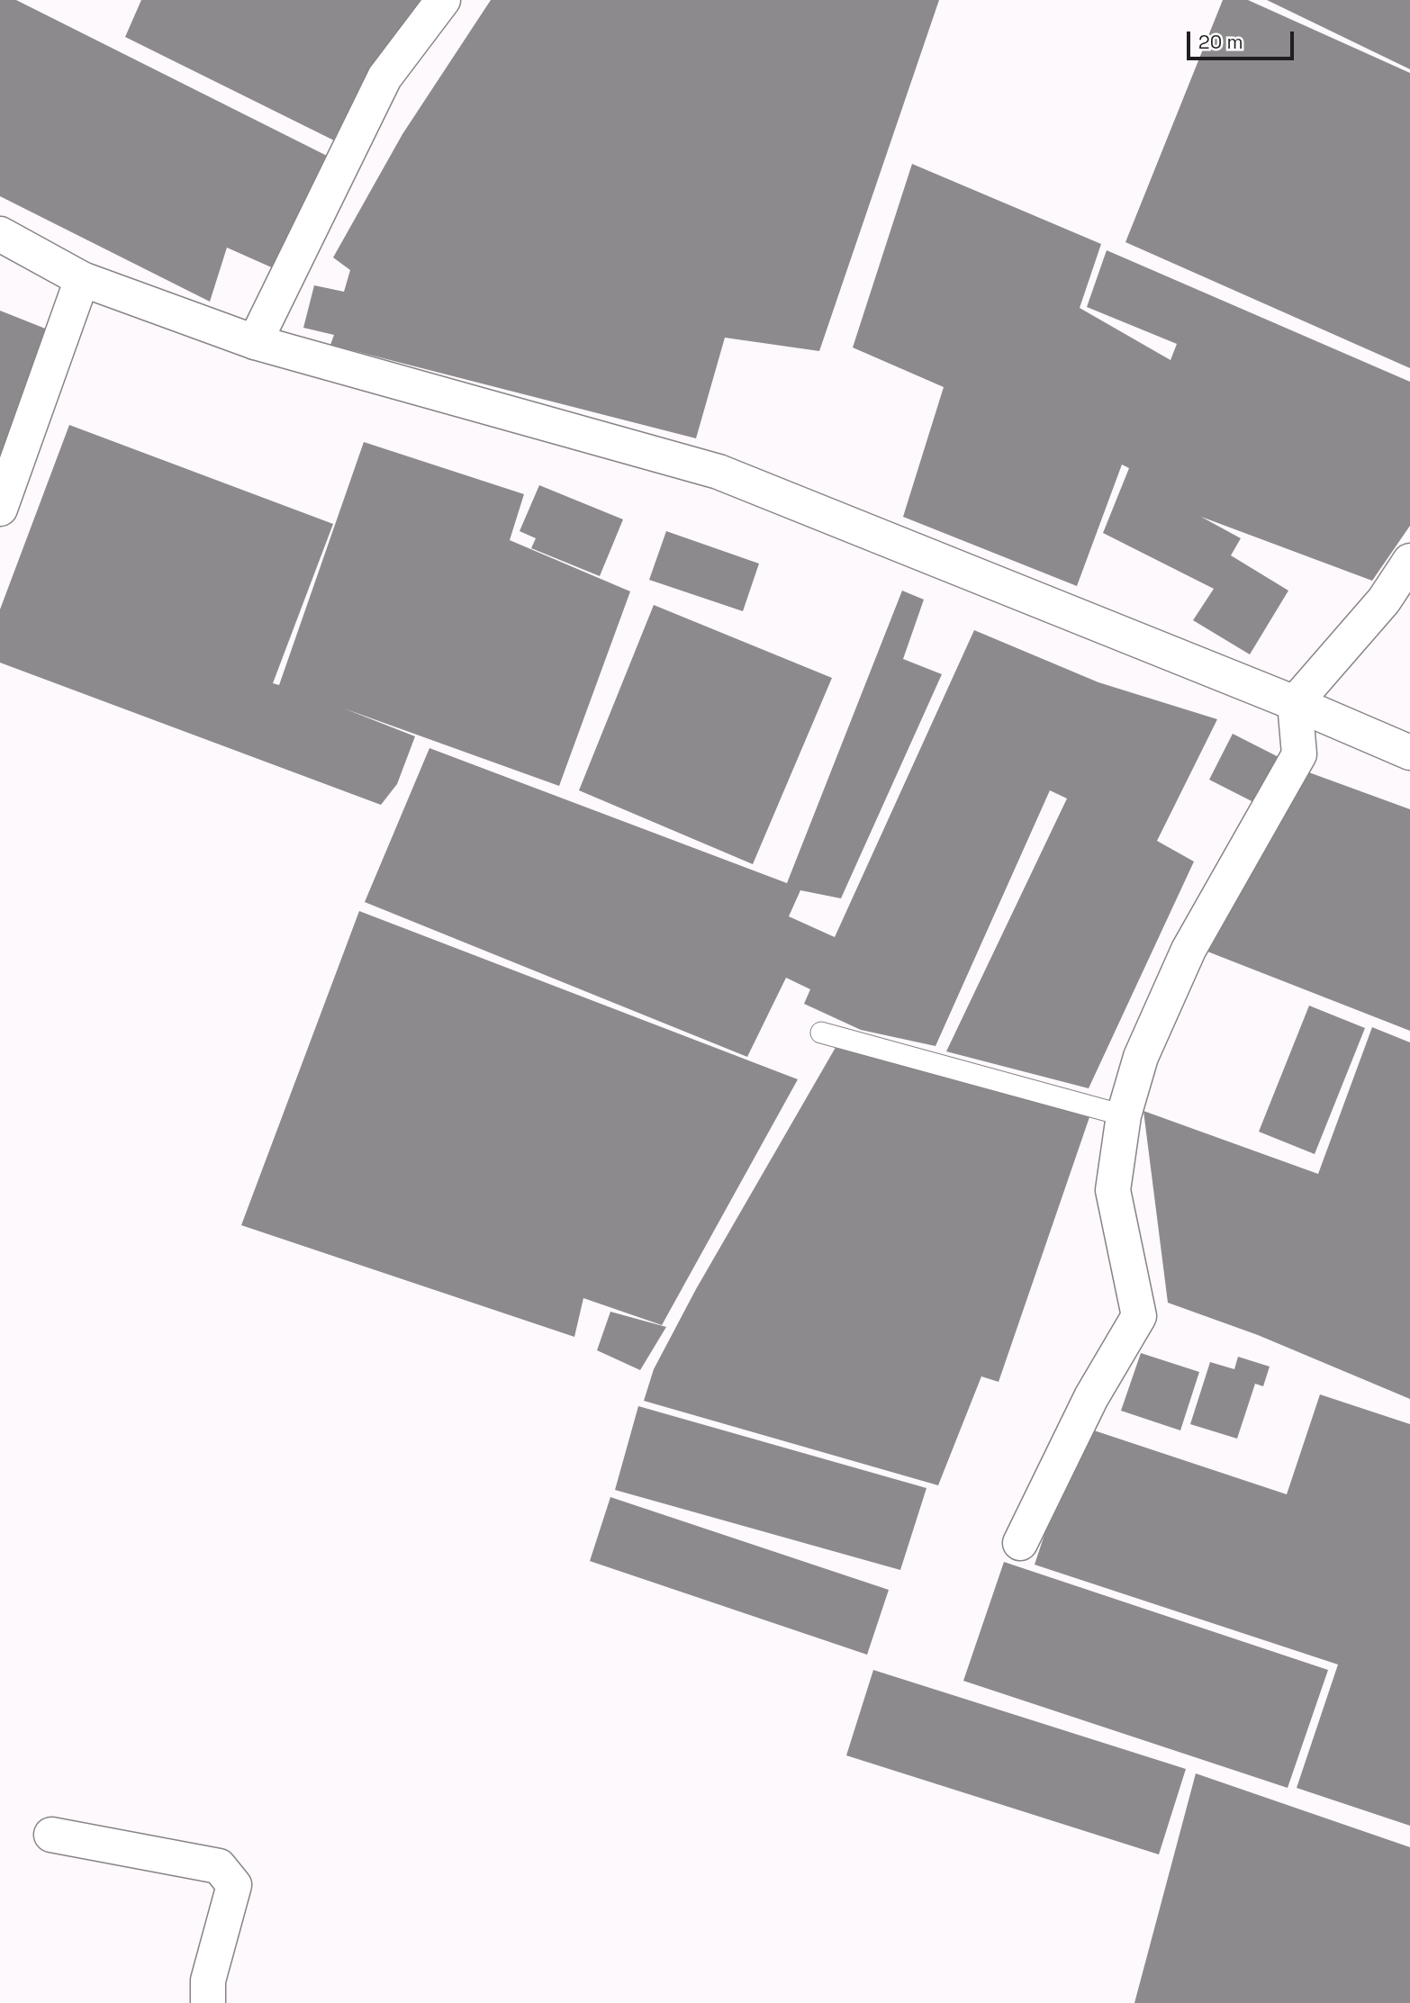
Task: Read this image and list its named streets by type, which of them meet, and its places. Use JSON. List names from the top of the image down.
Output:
{
  "scale_bar": "20 m"
}
